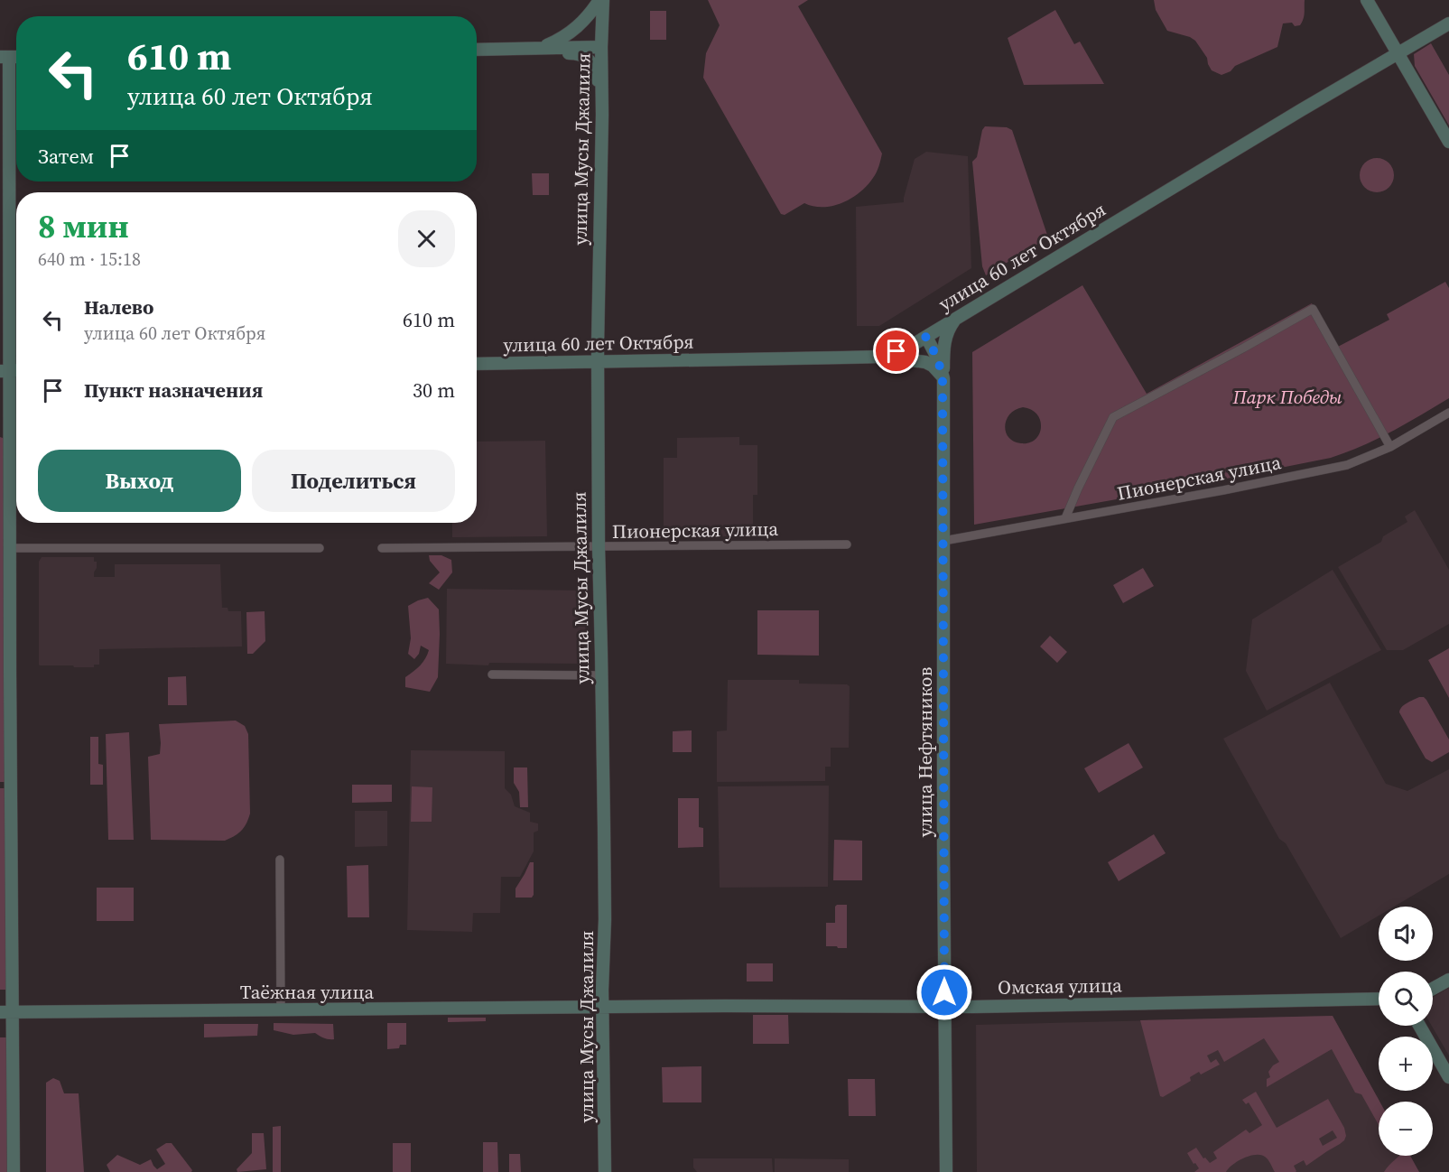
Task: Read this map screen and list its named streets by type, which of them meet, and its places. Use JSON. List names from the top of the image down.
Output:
{
  "streets": {
    "main road": [
      "улица Мусы Джалиля",
      "улица 60 лет Октября",
      "улица Нефтяников",
      "Омская улица",
      "Таёжная улица"
    ],
    "street": ["Пионерская улица"]
  },
  "crossings": [
    ["улица Мусы Джалиля", "улица 60 лет Октября"],
    ["улица Мусы Джалиля", "Пионерская улица"],
    ["улица Мусы Джалиля", "Омская улица"],
    ["улица Мусы Джалиля", "Таёжная улица"],
    ["улица 60 лет Октября", "улица Нефтяников"],
    ["Пионерская улица", "улица Нефтяников"],
    ["улица Нефтяников", "Омская улица"],
    ["Омская улица", "Таёжная улица"]
  ],
  "parks": ["Парк Победы"],
  "page": {
    "turn": ["610 m", "улица 60 лет Октября"],
    "then": "Затем",
    "heading": ["8 мин", "640 m · 15:18"],
    "list": [
      {
        "name": "Налево",
        "note": "улица 60 лет Октября",
        "value": "610 m"
      },
      {
        "name": "Пункт назначения",
        "value": "30 m"
      }
    ],
    "buttons": ["Выход", "Поделиться"],
    "map_buttons": ["+", "−"]
  }
}
